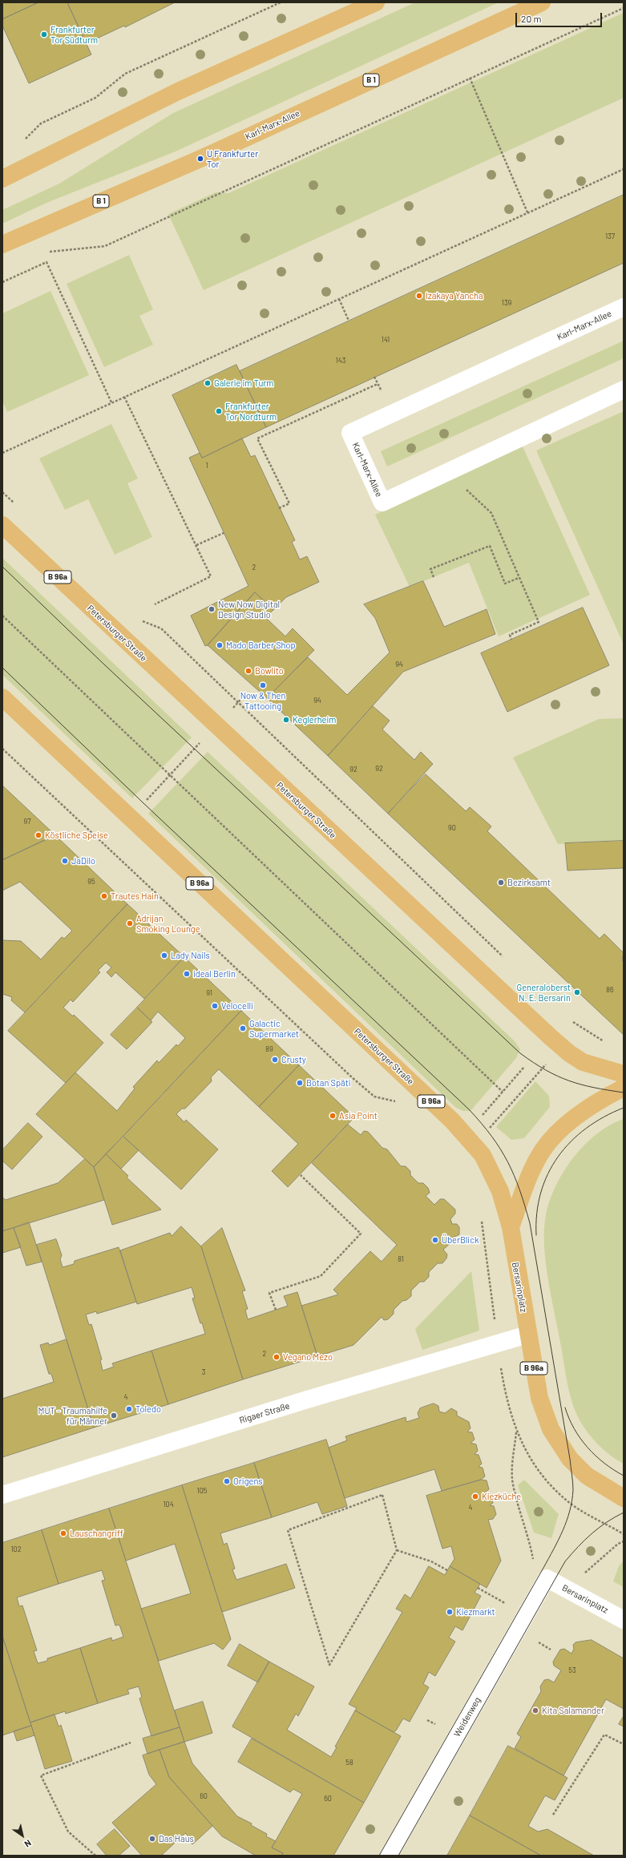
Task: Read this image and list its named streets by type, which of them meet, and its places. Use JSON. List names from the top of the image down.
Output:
{
  "streets": {
    "main road": [
      "B 1",
      "Karl-Marx-Allee",
      "B 96a",
      "Petersburger Straße",
      "Bersarinplatz"
    ],
    "street": ["Rigaer Straße", "Weidenweg"]
  },
  "crossings": [
    ["Petersburger Straße", "Bersarinplatz"],
    ["Bersarinplatz", "Rigaer Straße"],
    ["Bersarinplatz", "Weidenweg"]
  ],
  "places": [
    "Frankfurter Tor Südturm",
    "U Frankfurter Tor",
    "Izakaya Yancha",
    "Galerie im Turm",
    "Frankfurter Tor Nordturm",
    "New Now Digital Design Studio",
    "Mado Barber Shop",
    "Bowlito",
    "Now & Then Tattooing",
    "Keglerheim",
    "Köstliche Speise",
    "JaDilo",
    "Bezirksamt",
    "Trautes Hain",
    "Adrijan Smoking Lounge",
    "Lady Nails",
    "ideal Berlin",
    "Generaloberst N. E. Bersarin",
    "Velocelli",
    "Galactic Supermarket",
    "Crusty",
    "Botan Späti",
    "Asia Point",
    "ÜberBlick",
    "Vegano Mezo",
    "Toledo",
    "MUT - Traumahilfe für Männer",
    "Origens",
    "Kiezküche",
    "Lauschangriff",
    "Kiezmarkt",
    "Kita Salamander",
    "Das Haus"
  ],
  "house_numbers": [
    "137",
    "139",
    "141",
    "143",
    "1",
    "2",
    "94",
    "94",
    "92",
    "92",
    "97",
    "90",
    "95",
    "86",
    "91",
    "89",
    "81",
    "2",
    "3",
    "4",
    "105",
    "104",
    "4",
    "102",
    "53",
    "58",
    "60",
    "60"
  ],
  "scale_bar": "20 m",
  "north": "bottom right"
}
